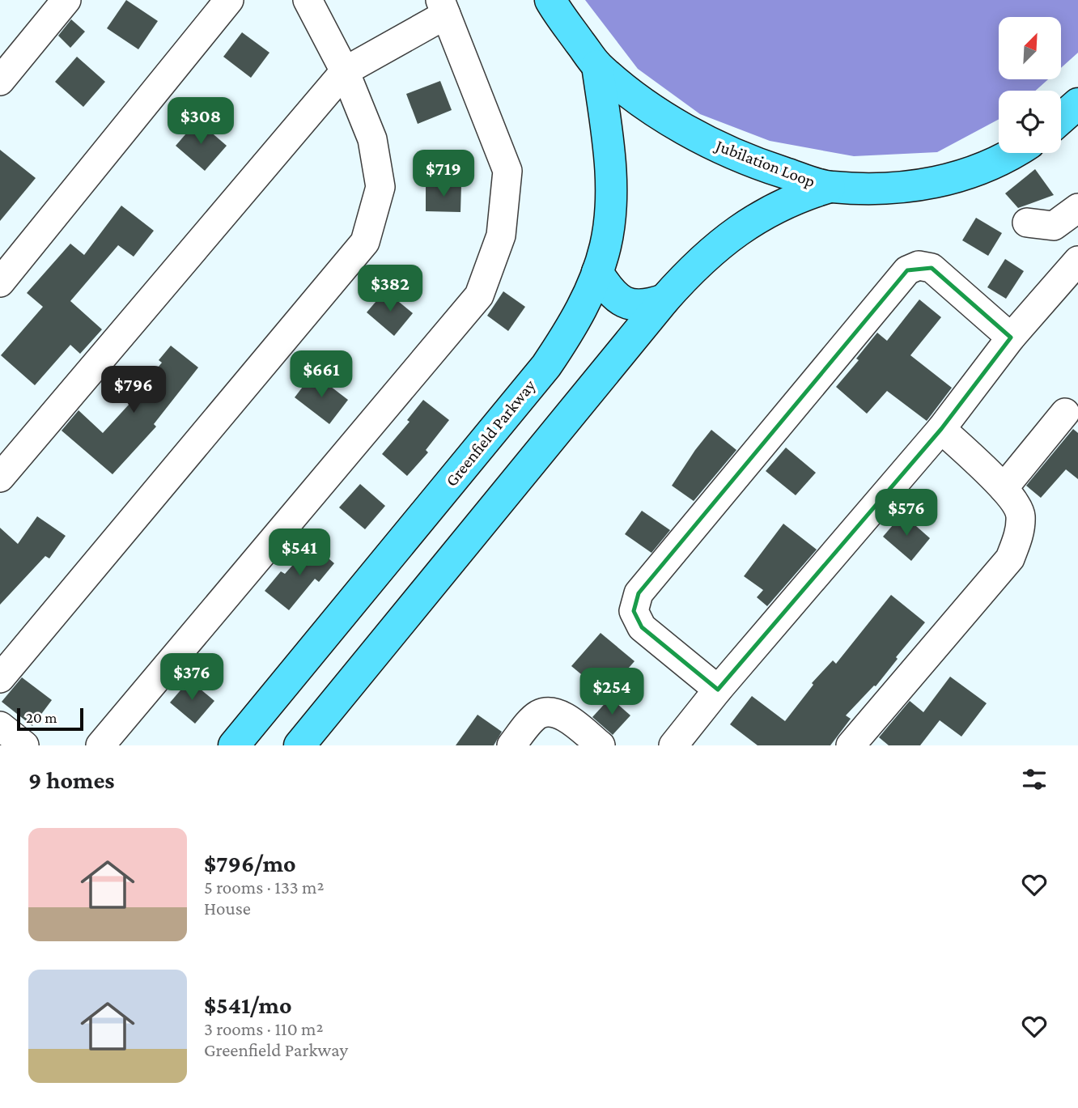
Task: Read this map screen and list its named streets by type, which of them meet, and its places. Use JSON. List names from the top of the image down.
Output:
{
  "streets": {
    "main road": ["Jubilation Loop", "Greenfield Parkway"]
  },
  "crossings": [
    ["Jubilation Loop", "Greenfield Parkway"]
  ],
  "scale_bar": "20 m",
  "north": "top right",
  "page": {
    "price": [
      "$308",
      "$719",
      "$382",
      "$661",
      "$796",
      "$576",
      "$541",
      "$376",
      "$254"
    ],
    "scale": "20 m",
    "heading": "9 homes",
    "list": [
      {
        "name": "$796/mo",
        "note": "5 rooms · 133 m² · House"
      },
      {
        "name": "$541/mo",
        "note": "3 rooms · 110 m² · Greenfield Parkway"
      }
    ]
  }
}
